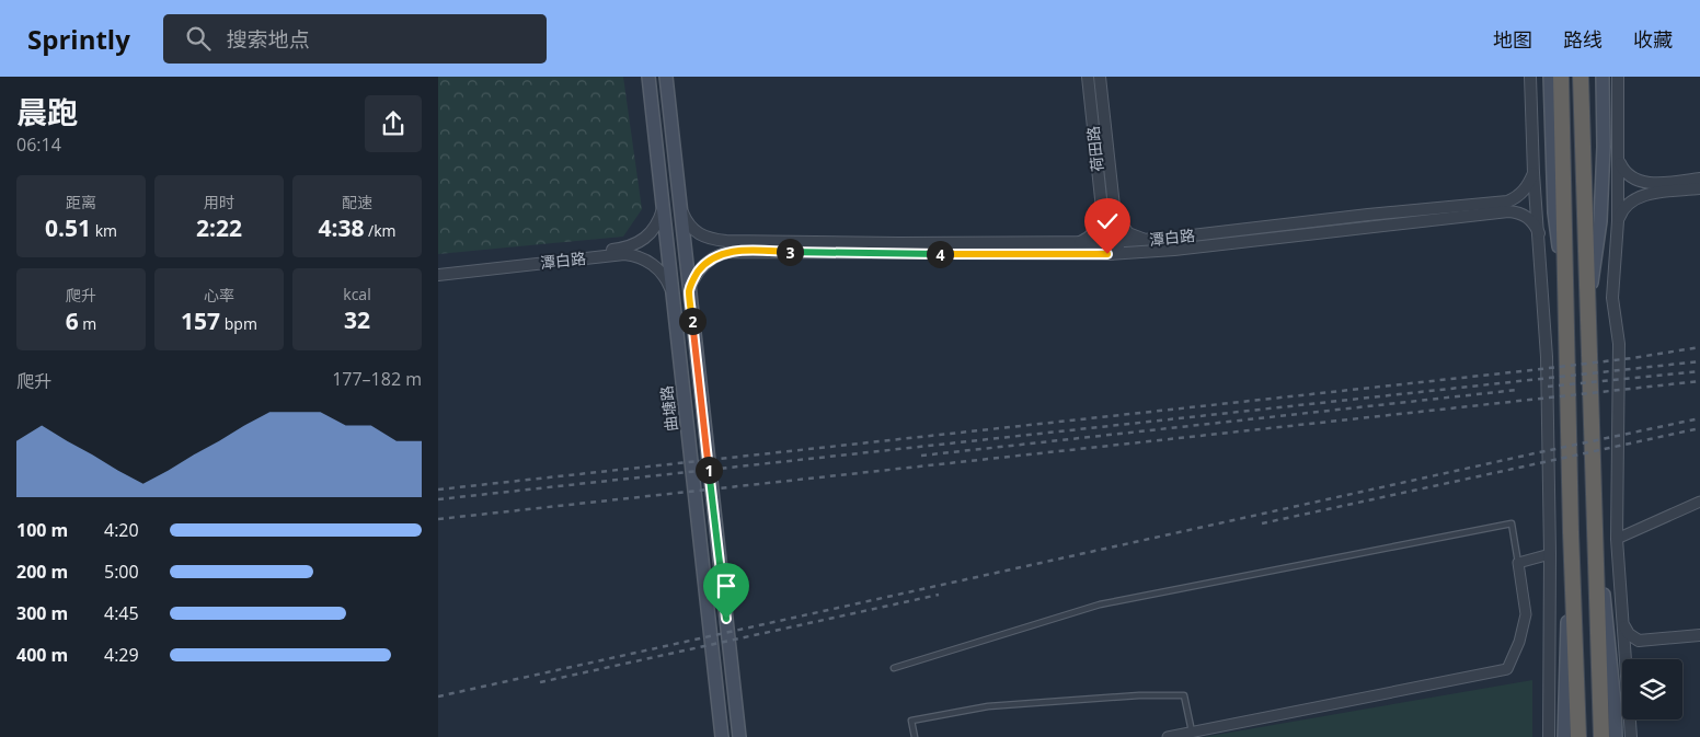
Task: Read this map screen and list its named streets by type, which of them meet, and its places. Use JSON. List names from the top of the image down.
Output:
{
  "streets": {
    "main road": ["曲塘路"],
    "street": ["荷田路", "潭白路"]
  },
  "crossings": [
    ["荷田路", "潭白路"],
    ["潭白路", "曲塘路"]
  ],
  "page": {
    "header": "Sprintly",
    "search": "搜索地点",
    "nav": ["地图", "路线", "收藏"],
    "heading": ["晨跑", "06:14"],
    "stats": [
      ["距离", "0.51 km"],
      ["用时", "2:22"],
      ["配速", "4:38 /km"],
      ["爬升", "6 m"],
      ["心率", "157 bpm"],
      ["kcal", "32"]
    ],
    "pins": [
      "3",
      "4",
      "2",
      "1"
    ],
    "chart": ["爬升", "177–182 m"],
    "list": [
      {
        "name": "100 m",
        "note": "4:20"
      },
      {
        "name": "200 m",
        "note": "5:00"
      },
      {
        "name": "300 m",
        "note": "4:45"
      },
      {
        "name": "400 m",
        "note": "4:29"
      }
    ]
  }
}
